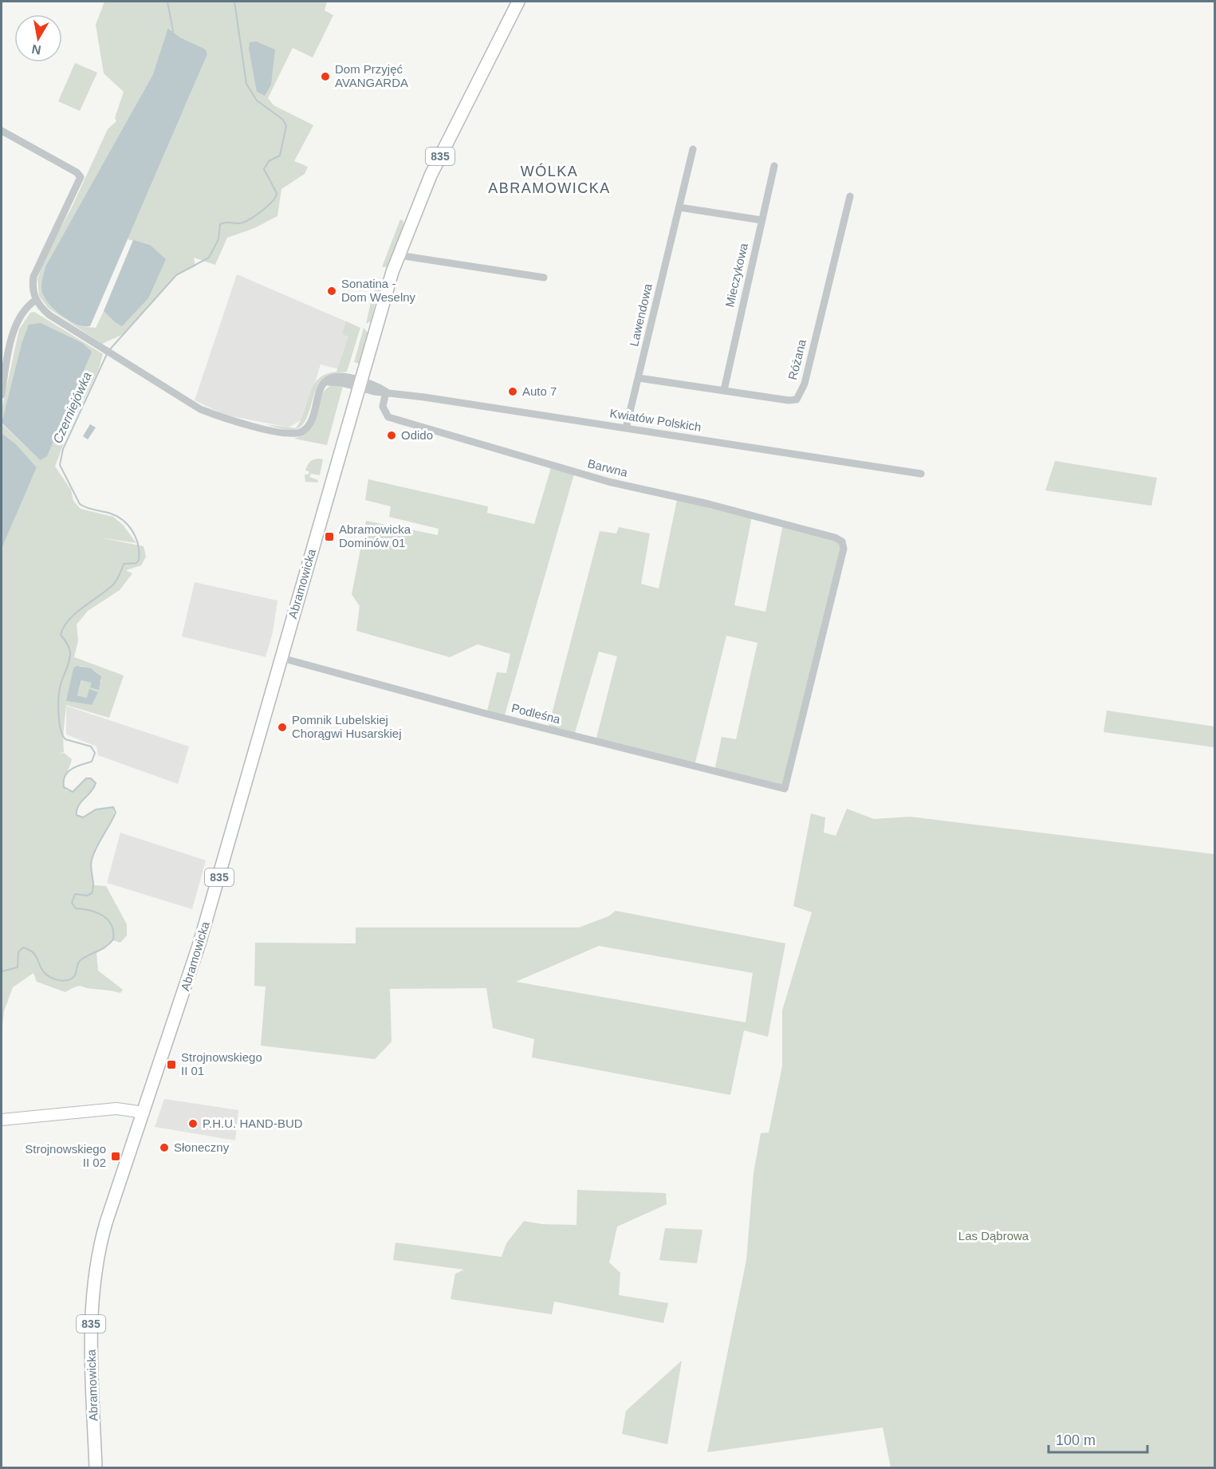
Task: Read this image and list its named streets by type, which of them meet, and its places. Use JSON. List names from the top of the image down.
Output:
{
  "streets": {
    "main road": ["835", "Abramowicka"],
    "street": [
      "Mieczykowa",
      "Lawendowa",
      "Różana",
      "Kwiatów Polskich",
      "Barwna",
      "Podleśna"
    ]
  },
  "crossings": [
    ["835", "Kwiatów Polskich"],
    ["835", "Abramowicka"],
    ["Mieczykowa", "Różana"],
    ["Lawendowa", "Różana"],
    ["Lawendowa", "Kwiatów Polskich"],
    ["Kwiatów Polskich", "Barwna"],
    ["Kwiatów Polskich", "Abramowicka"],
    ["Barwna", "Podleśna"],
    ["Abramowicka", "Podleśna"]
  ],
  "districts": ["WÓLKA ABRAMOWICKA"],
  "water": ["Czerniejówka"],
  "parks": ["Las Dąbrowa"],
  "places": {
    "other": [
      "Dom Przyjęć AVANGARDA",
      "Sonatina - Dom Weselny",
      "Auto 7",
      "Odido",
      "Pomnik Lubelskiej Chorągwi Husarskiej",
      "P.H.U. HAND-BUD",
      "Słoneczny"
    ],
    "transit": ["Abramowicka Dominów 01", "Strojnowskiego II 01", "Strojnowskiego II 02"]
  },
  "scale_bar": "100 m",
  "north": "bottom"
}
